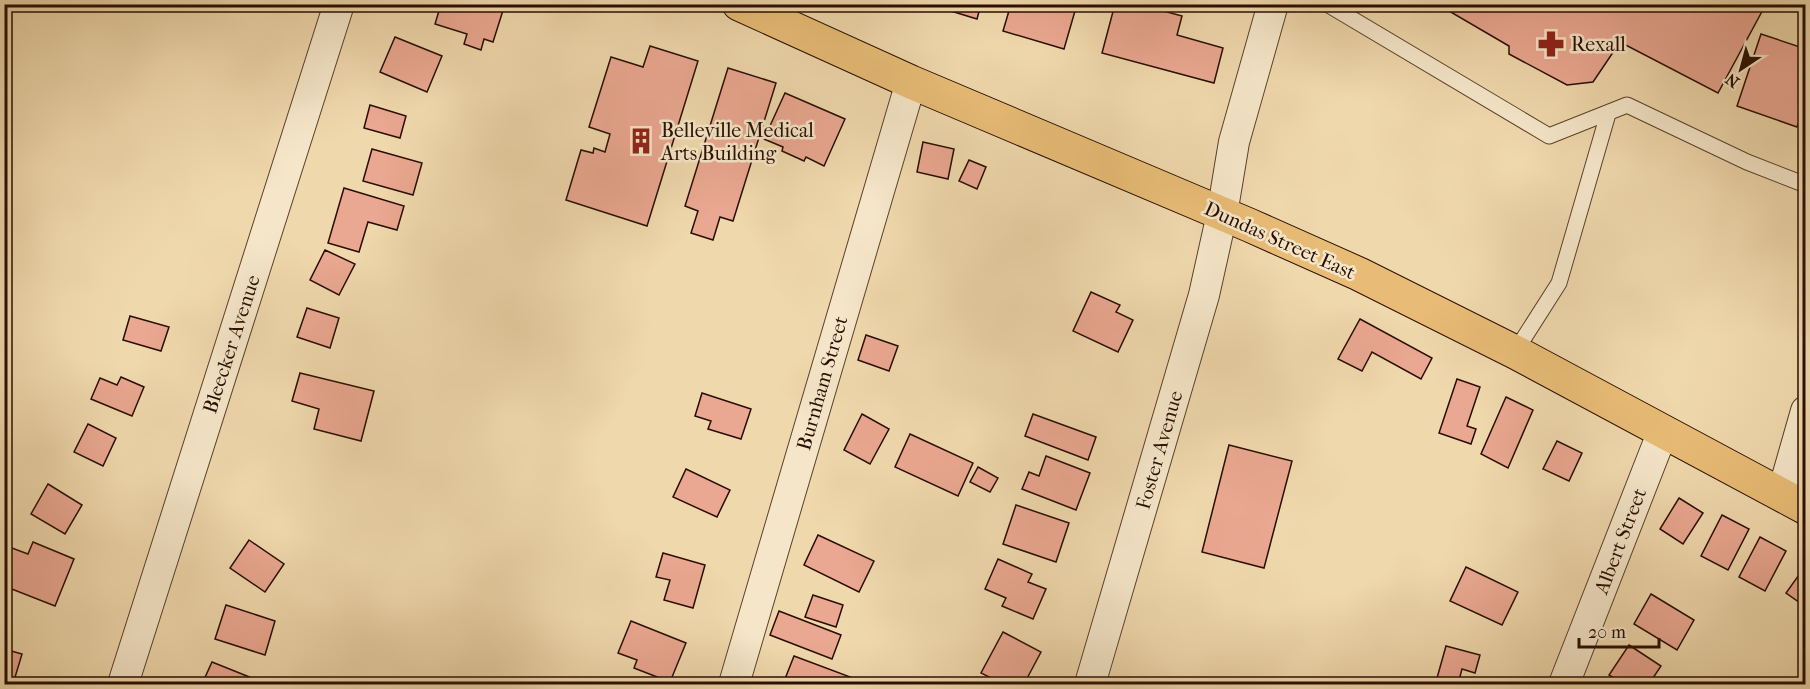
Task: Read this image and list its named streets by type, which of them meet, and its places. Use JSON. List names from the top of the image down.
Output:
{
  "streets": {
    "main road": ["Dundas Street East"],
    "street": [
      "Bleecker Avenue",
      "Burnham Street",
      "Foster Avenue",
      "Albert Street"
    ]
  },
  "crossings": [
    ["Dundas Street East", "Burnham Street"],
    ["Dundas Street East", "Foster Avenue"],
    ["Dundas Street East", "Albert Street"]
  ],
  "places": {
    "pharmacy": ["Rexall"],
    "building": ["Belleville Medical Arts Building"]
  },
  "scale_bar": "20 m",
  "north": "bottom left"
}
